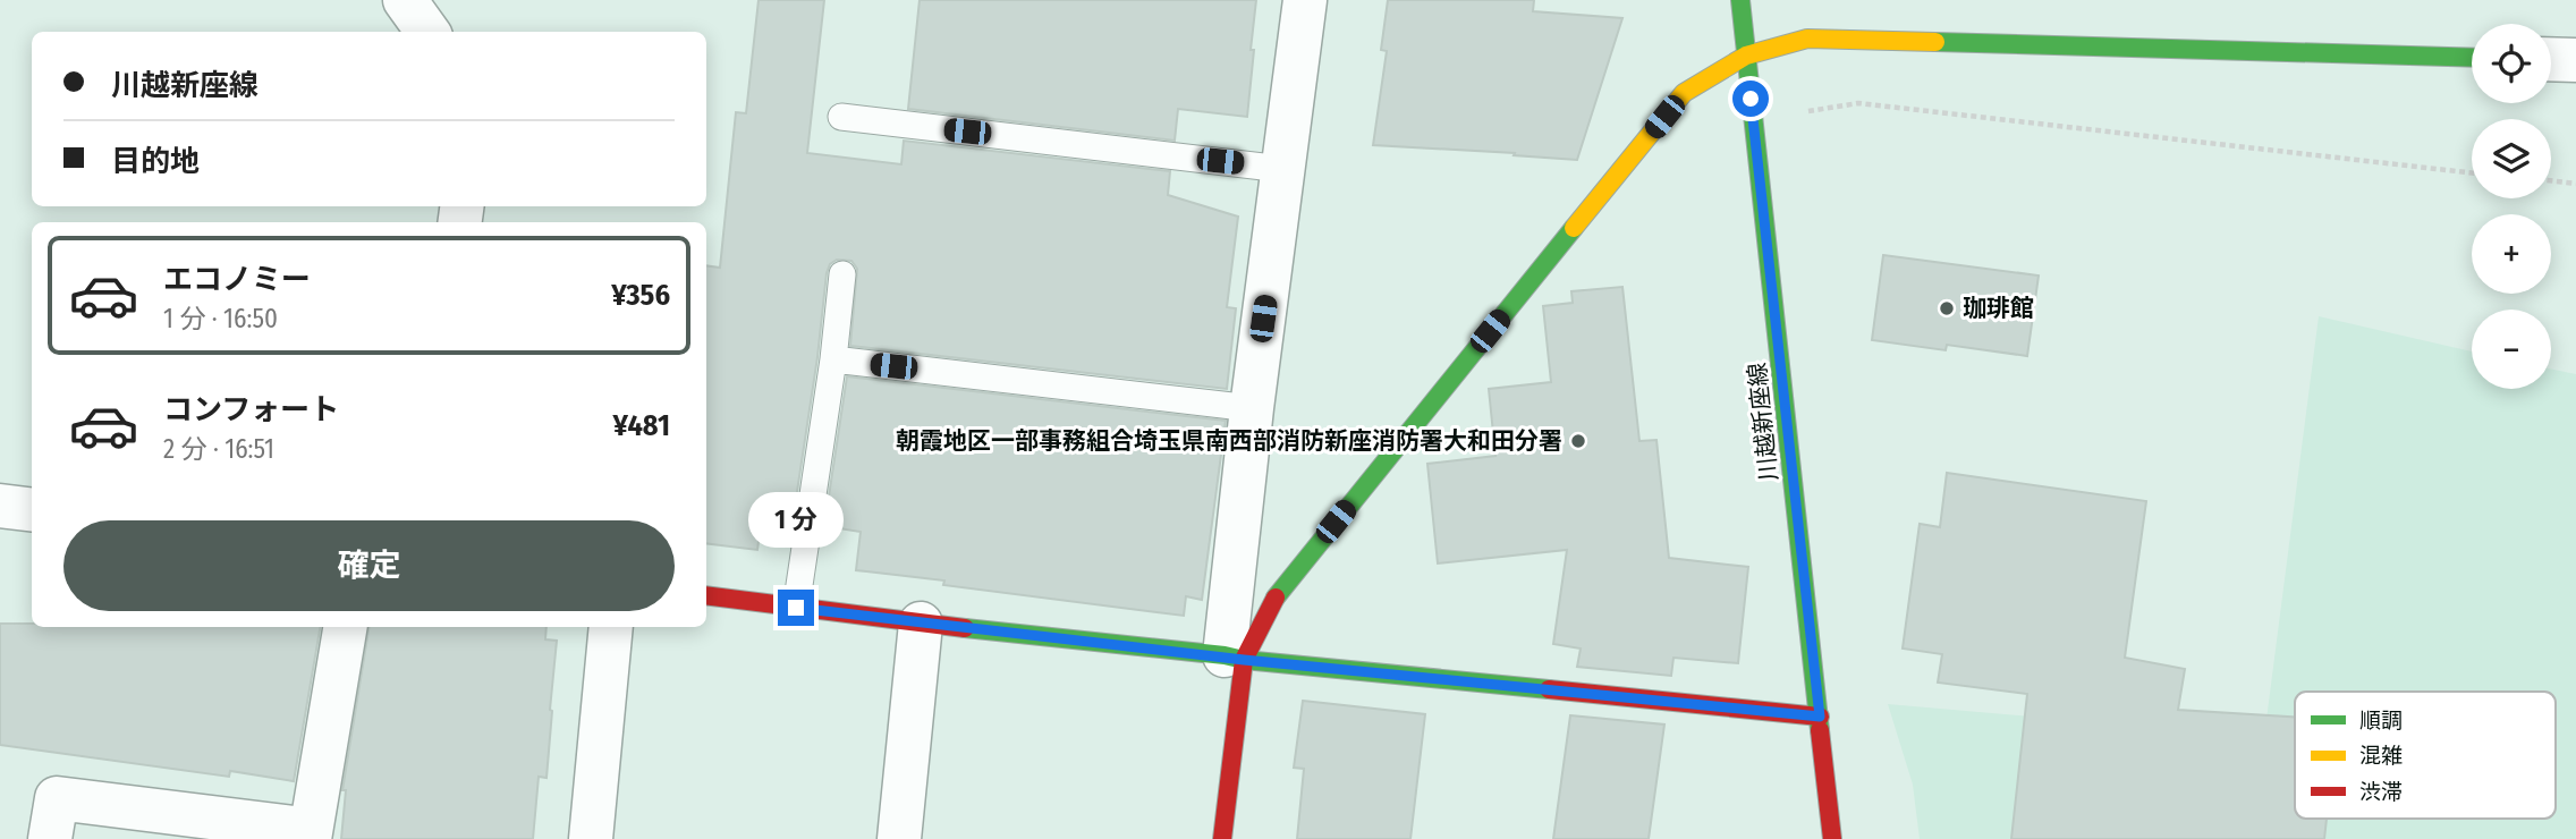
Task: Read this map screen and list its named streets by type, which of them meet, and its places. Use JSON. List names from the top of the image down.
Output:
{
  "streets": {
    "street": ["川越新座線"]
  },
  "places": ["珈琲館", "朝霞地区一部事務組合埼玉県南西部消防新座消防署大和田分署"],
  "legend": ["順調", "混雑", "渋滞"],
  "page": {
    "map_buttons": ["+", "−"],
    "banner": ["川越新座線", "目的地"],
    "list": [
      {
        "name": "エコノミー",
        "note": "1 分 · 16:50",
        "value": "¥356"
      },
      {
        "name": "コンフォート",
        "note": "2 分 · 16:51",
        "value": "¥481"
      }
    ],
    "bubble": "1 分",
    "buttons": "確定"
  }
}
